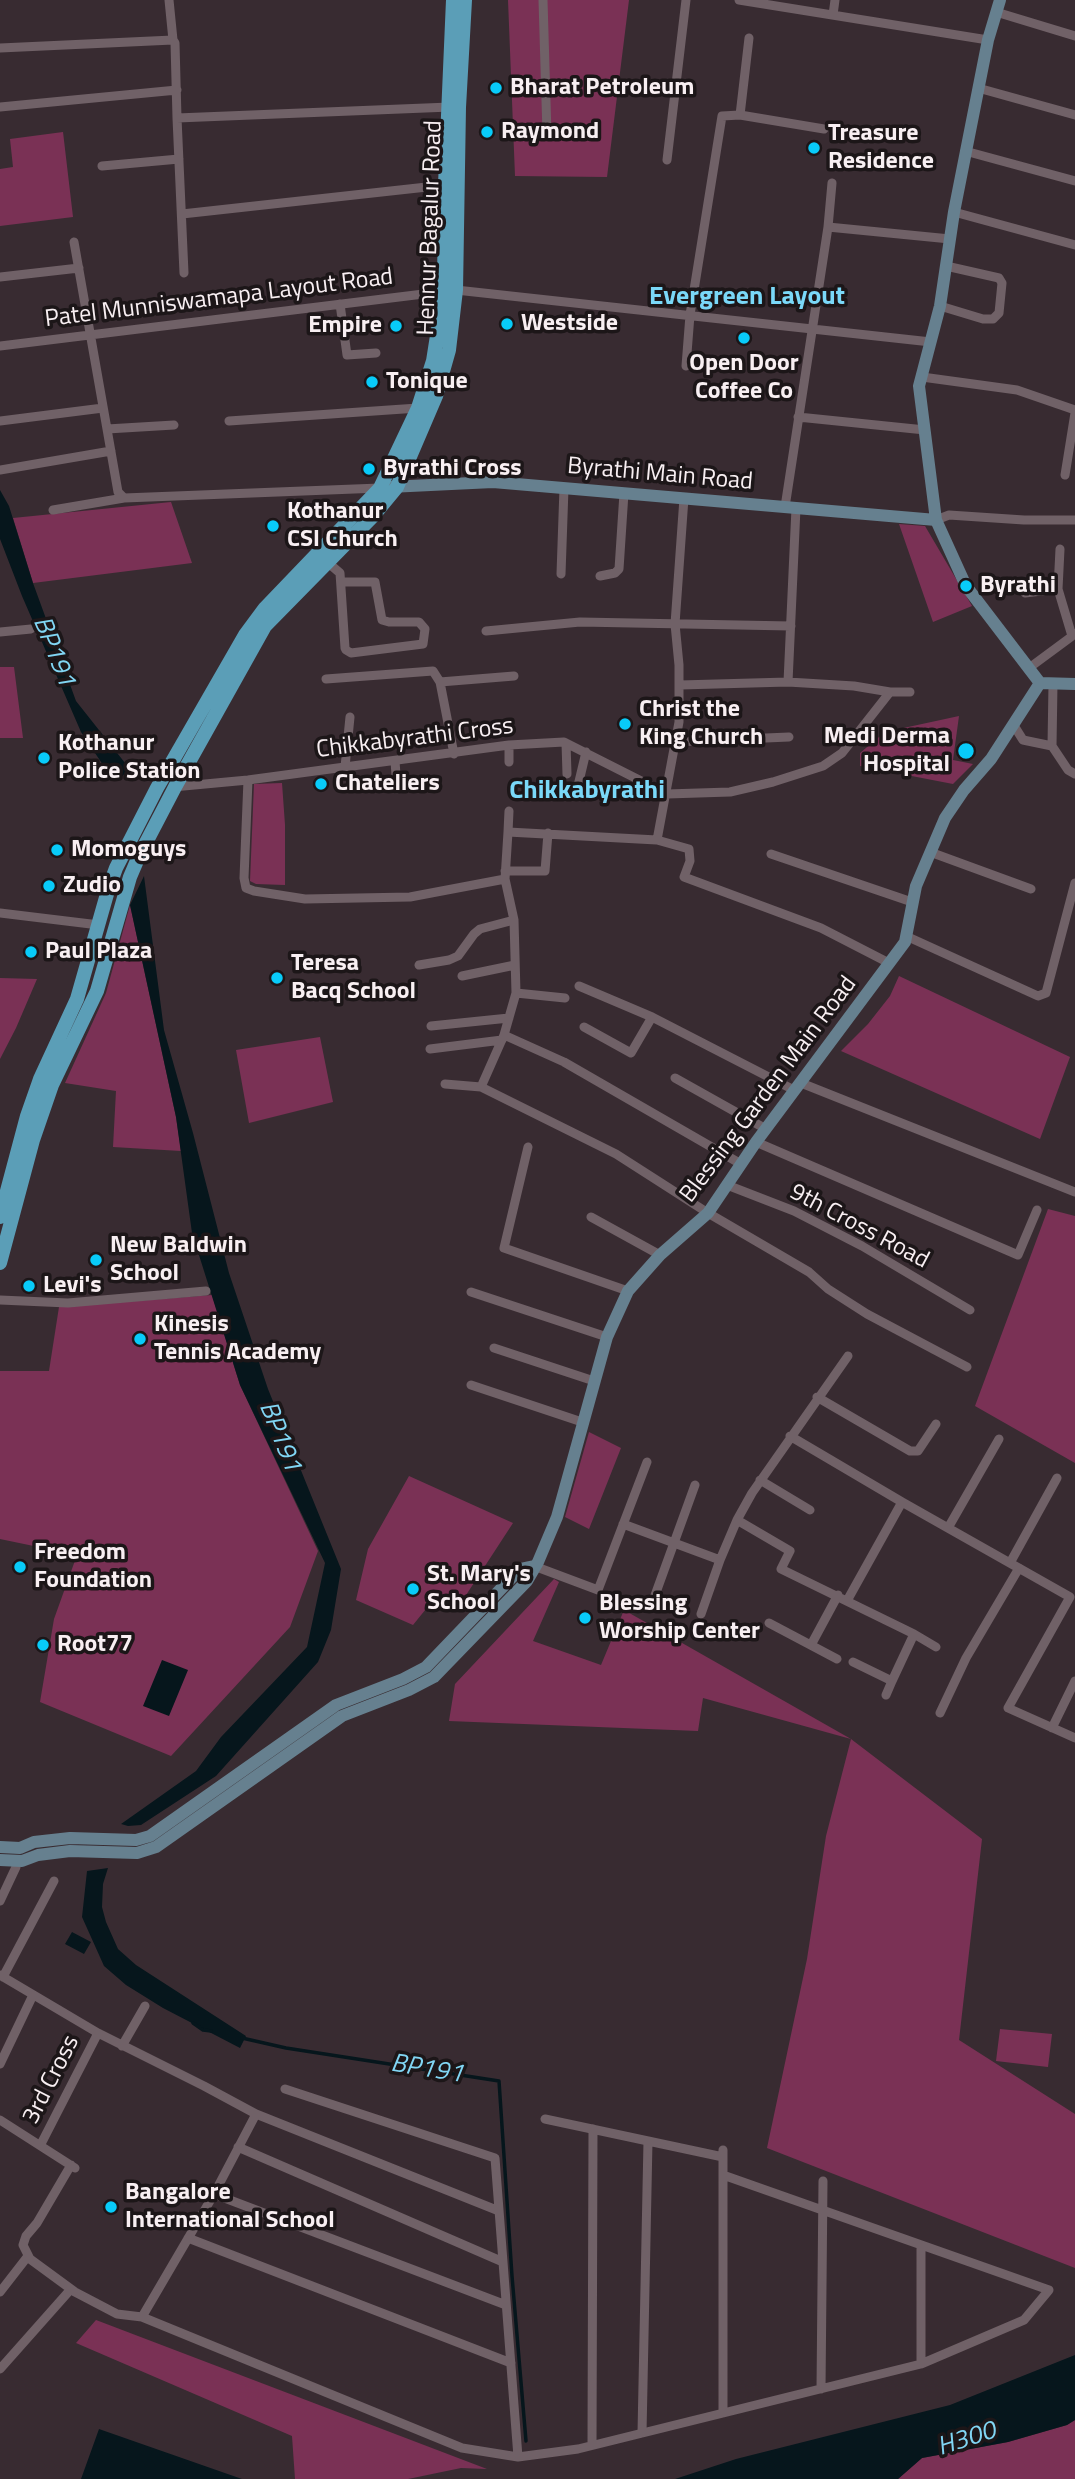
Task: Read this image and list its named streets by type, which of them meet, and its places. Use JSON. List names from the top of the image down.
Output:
{
  "streets": {
    "main road": ["Hennur Bagalur Road", "Byrathi Main Road", "Blessing Garden Main Road"],
    "street": [
      "Patel Munniswamapa Layout Road",
      "Chikkabyrathi Cross",
      "9th Cross Road",
      "3rd Cross"
    ]
  },
  "crossings": [
    ["Hennur Bagalur Road", "Patel Munniswamapa Layout Road"],
    ["Hennur Bagalur Road", "Byrathi Main Road"],
    ["Hennur Bagalur Road", "Chikkabyrathi Cross"],
    ["Blessing Garden Main Road", "9th Cross Road"]
  ],
  "districts": ["Evergreen Layout", "Chikkabyrathi"],
  "water": ["BP191", "H300"],
  "places": [
    "Bharat Petroleum",
    "Raymond",
    "Treasure Residence",
    "Westside",
    "Empire",
    "Open Door Coffee Co",
    "Tonique",
    "Byrathi Cross",
    "Kothanur CSI Church",
    "Byrathi",
    "Christ the King Church",
    "Medi Derma Hospital",
    "Kothanur Police Station",
    "Chateliers",
    "Momoguys",
    "Zudio",
    "Paul Plaza",
    "Teresa Bacq School",
    "New Baldwin School",
    "Levi's",
    "Kinesis Tennis Academy",
    "Freedom Foundation",
    "St. Mary's School",
    "Blessing Worship Center",
    "Root77",
    "Bangalore International School"
  ]
}
